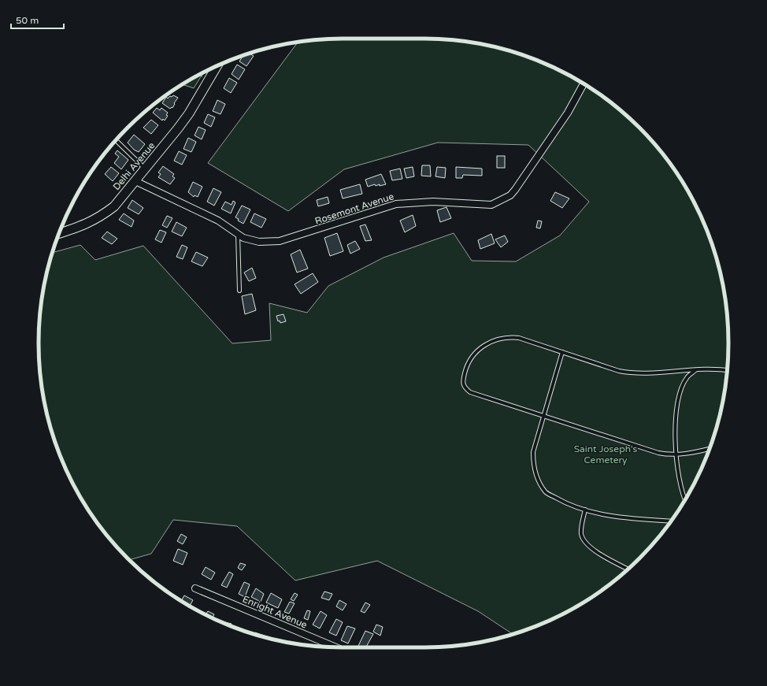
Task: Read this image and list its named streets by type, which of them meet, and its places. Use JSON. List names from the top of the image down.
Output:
{
  "streets": {
    "street": ["Delhi Avenue", "Rosemont Avenue", "Enright Avenue"]
  },
  "crossings": [
    ["Delhi Avenue", "Rosemont Avenue"]
  ],
  "parks": ["Saint Joseph’s Cemetery"],
  "scale_bar": "50 m"
}
